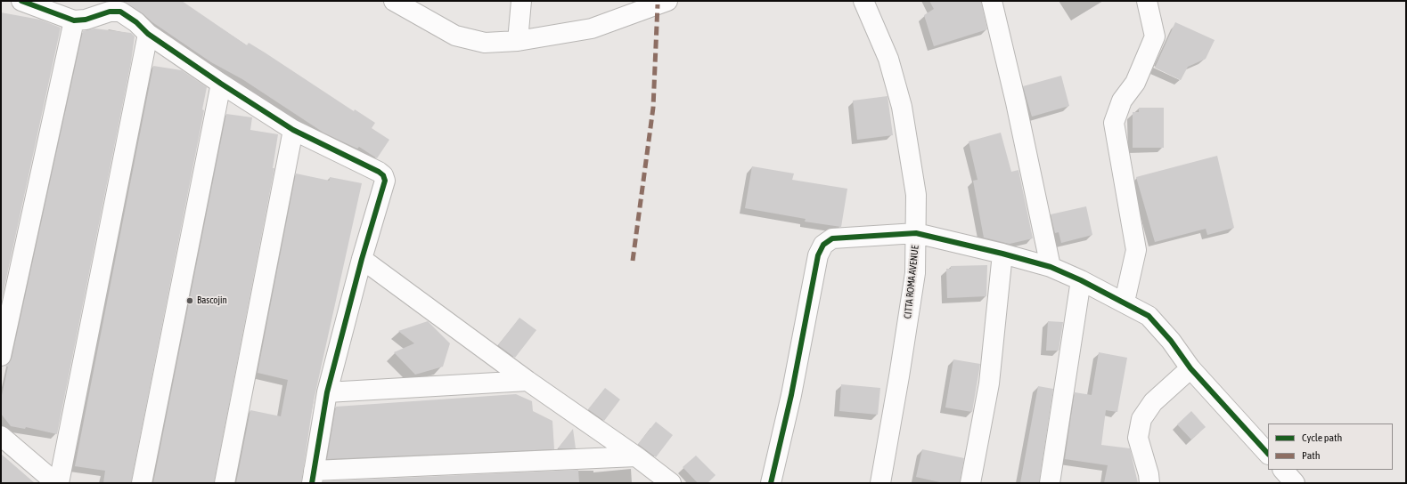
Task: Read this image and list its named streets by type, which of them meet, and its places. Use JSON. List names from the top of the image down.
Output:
{
  "streets": {
    "street": ["CITTA ROMA AVENUE"]
  },
  "places": ["Bascojin"],
  "legend": ["Cycle path", "Path"]
}
